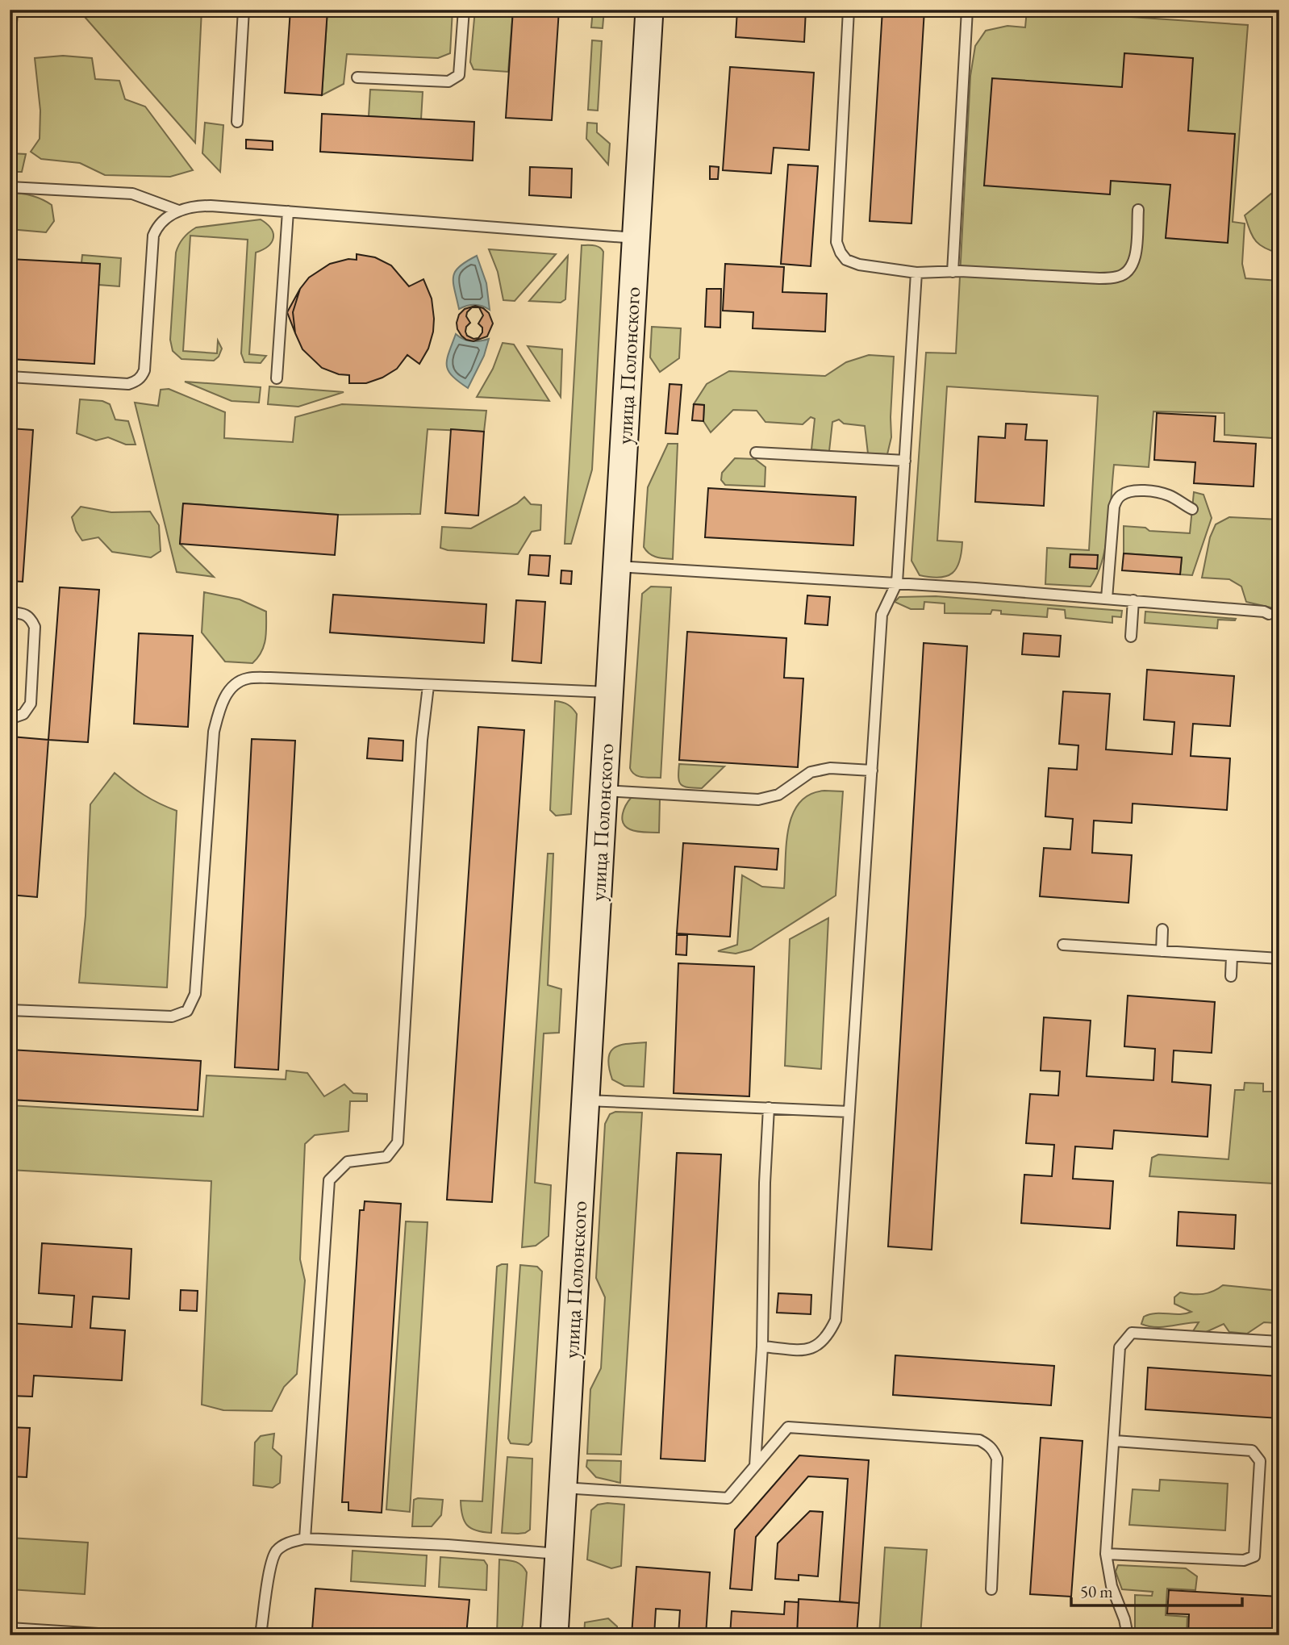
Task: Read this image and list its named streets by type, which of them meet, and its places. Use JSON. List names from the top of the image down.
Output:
{
  "streets": {
    "main road": ["улица Полонского"]
  },
  "scale_bar": "50 m"
}
